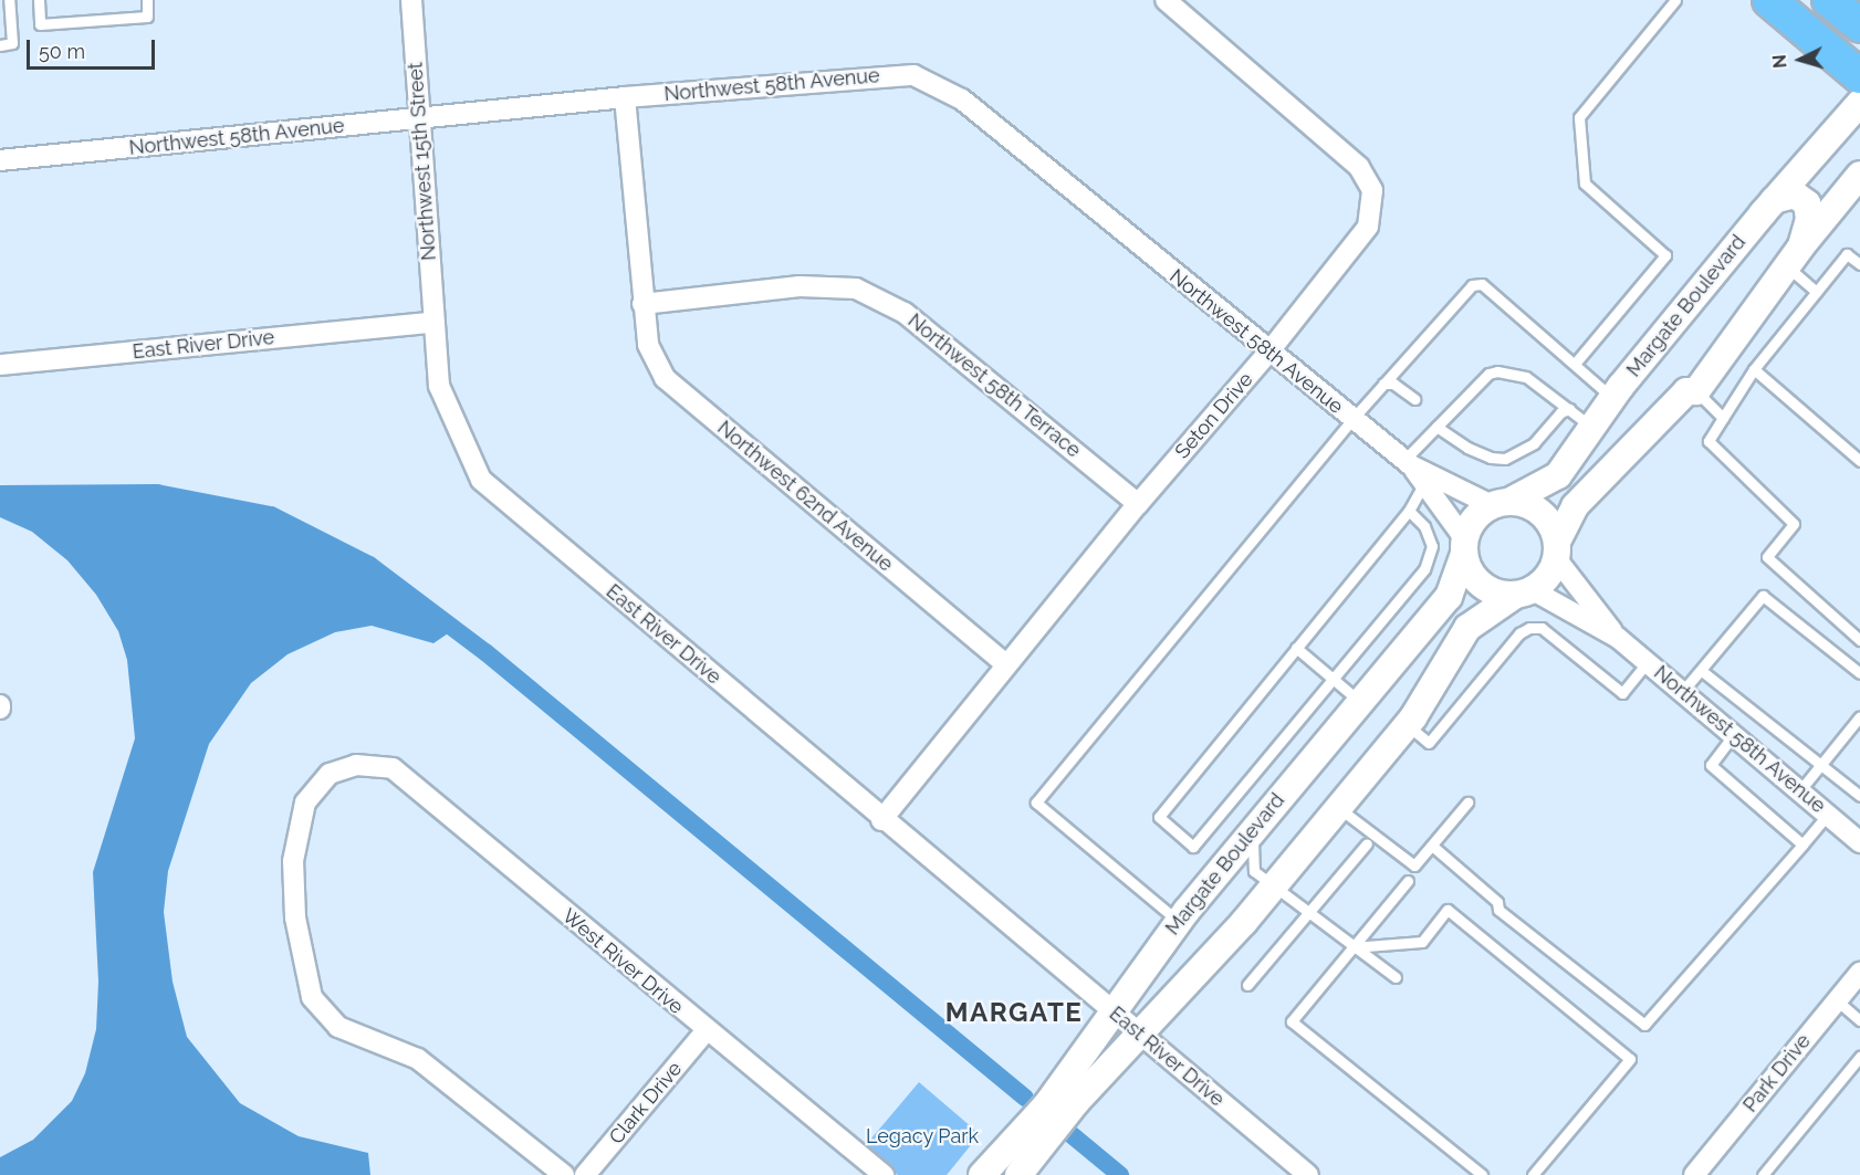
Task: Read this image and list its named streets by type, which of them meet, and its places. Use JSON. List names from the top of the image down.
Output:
{
  "streets": {
    "street": [
      "Northwest 58th Avenue",
      "Northwest 15th Street",
      "Margate Boulevard",
      "East River Drive",
      "Northwest 58th Terrace",
      "Seton Drive",
      "Northwest 62nd Avenue",
      "West River Drive",
      "Park Drive",
      "Clark Drive"
    ]
  },
  "crossings": [
    ["Northwest 58th Avenue", "Northwest 15th Street"],
    ["Northwest 58th Avenue", "Margate Boulevard"],
    ["Northwest 58th Avenue", "Seton Drive"],
    ["Northwest 58th Avenue", "Northwest 62nd Avenue"],
    ["Northwest 15th Street", "East River Drive"],
    ["Margate Boulevard", "East River Drive"],
    ["East River Drive", "Seton Drive"],
    ["Northwest 58th Terrace", "Seton Drive"],
    ["Northwest 58th Terrace", "Northwest 62nd Avenue"],
    ["Seton Drive", "Northwest 62nd Avenue"],
    ["West River Drive", "Clark Drive"]
  ],
  "districts": ["MARGATE"],
  "parks": ["Legacy Park"],
  "scale_bar": "50 m",
  "north": "left"
}
